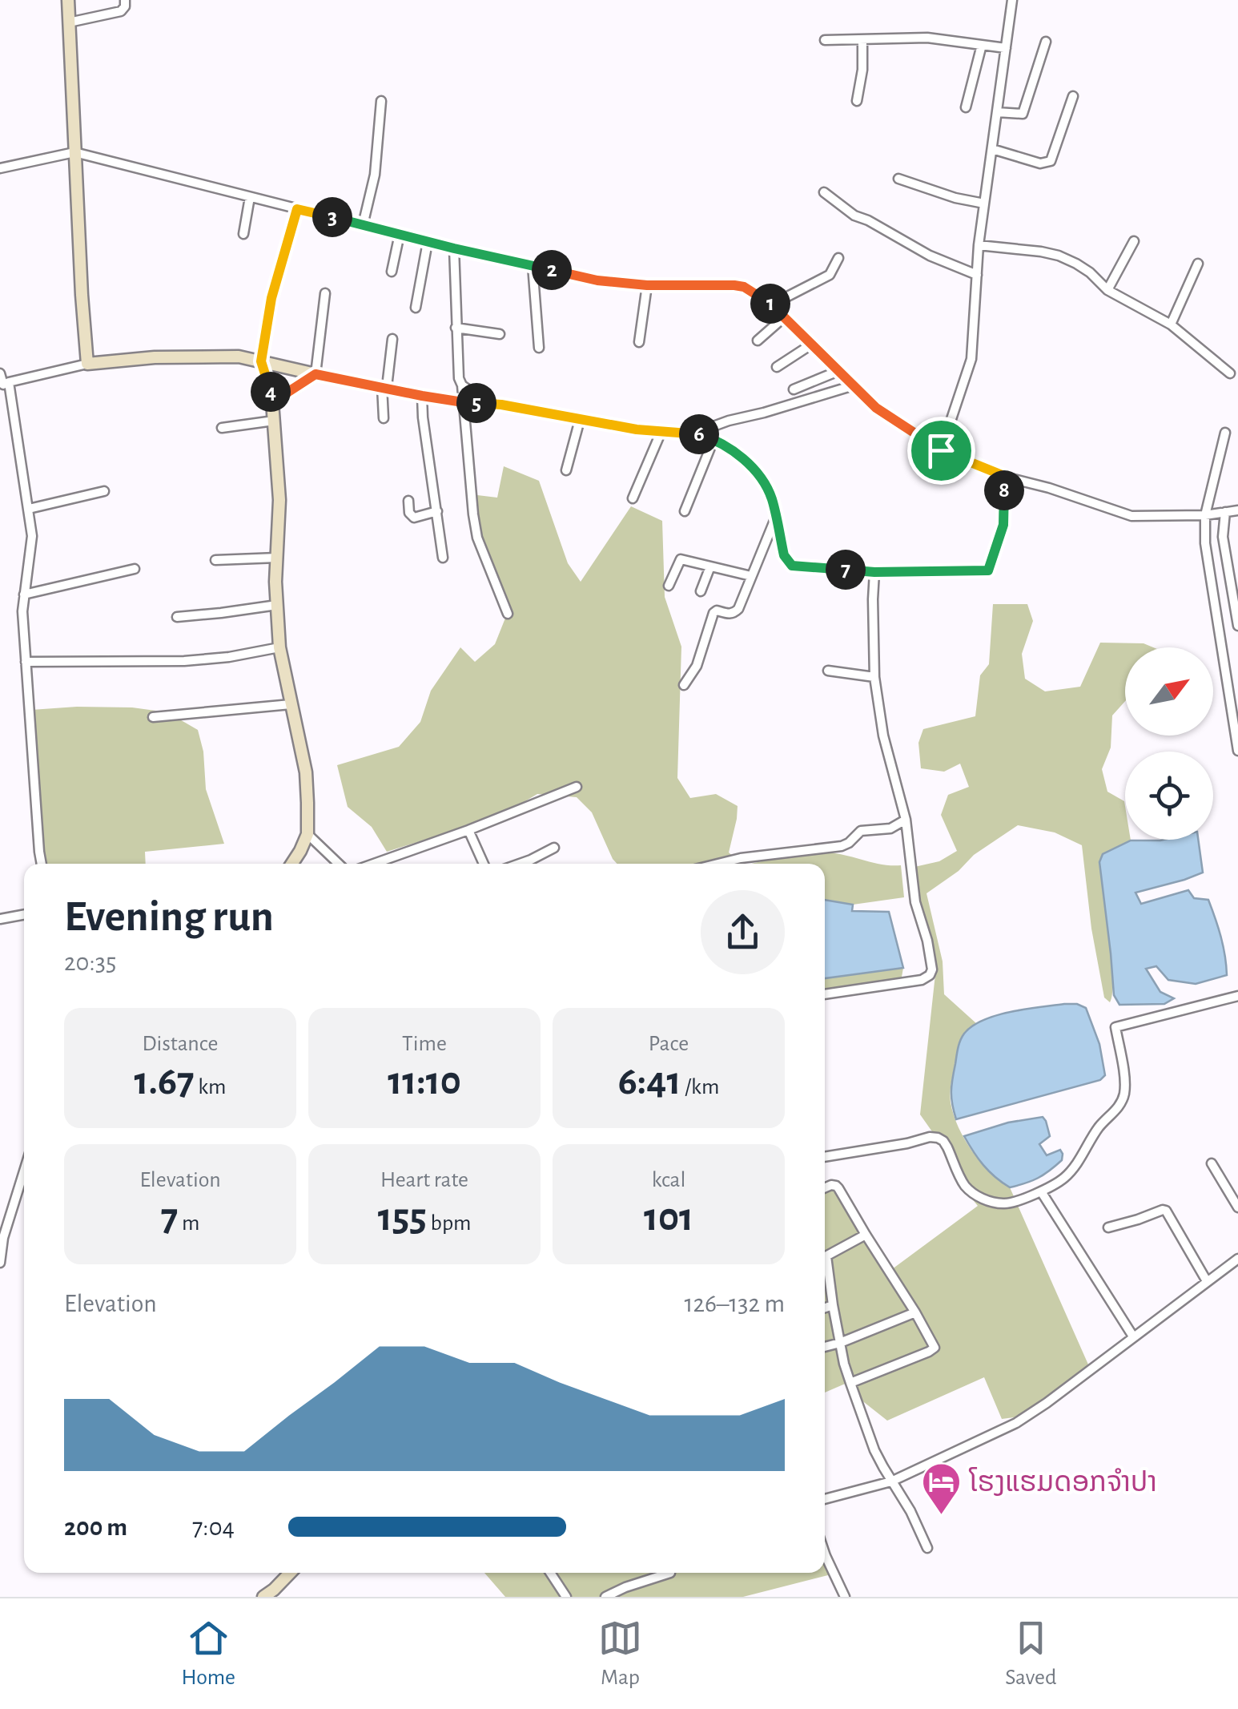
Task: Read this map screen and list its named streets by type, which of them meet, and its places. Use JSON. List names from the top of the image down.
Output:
{
  "places": {
    "hotel": ["ໂຮງແຮມດອກຈຳປາ"]
  },
  "north": "top right",
  "page": {
    "pins": [
      "3",
      "2",
      "1",
      "4",
      "5",
      "6",
      "8",
      "7"
    ],
    "heading": ["Evening run", "20:35"],
    "stats": [
      ["Distance", "1.67 km"],
      ["Time", "11:10"],
      ["Pace", "6:41 /km"],
      ["Elevation", "7 m"],
      ["Heart rate", "155 bpm"],
      ["kcal", "101"]
    ],
    "chart": ["Elevation", "126–132 m"],
    "list": [
      {
        "name": "200 m",
        "note": "7:04"
      }
    ],
    "tabs": ["Home", "Map", "Saved"]
  }
}
